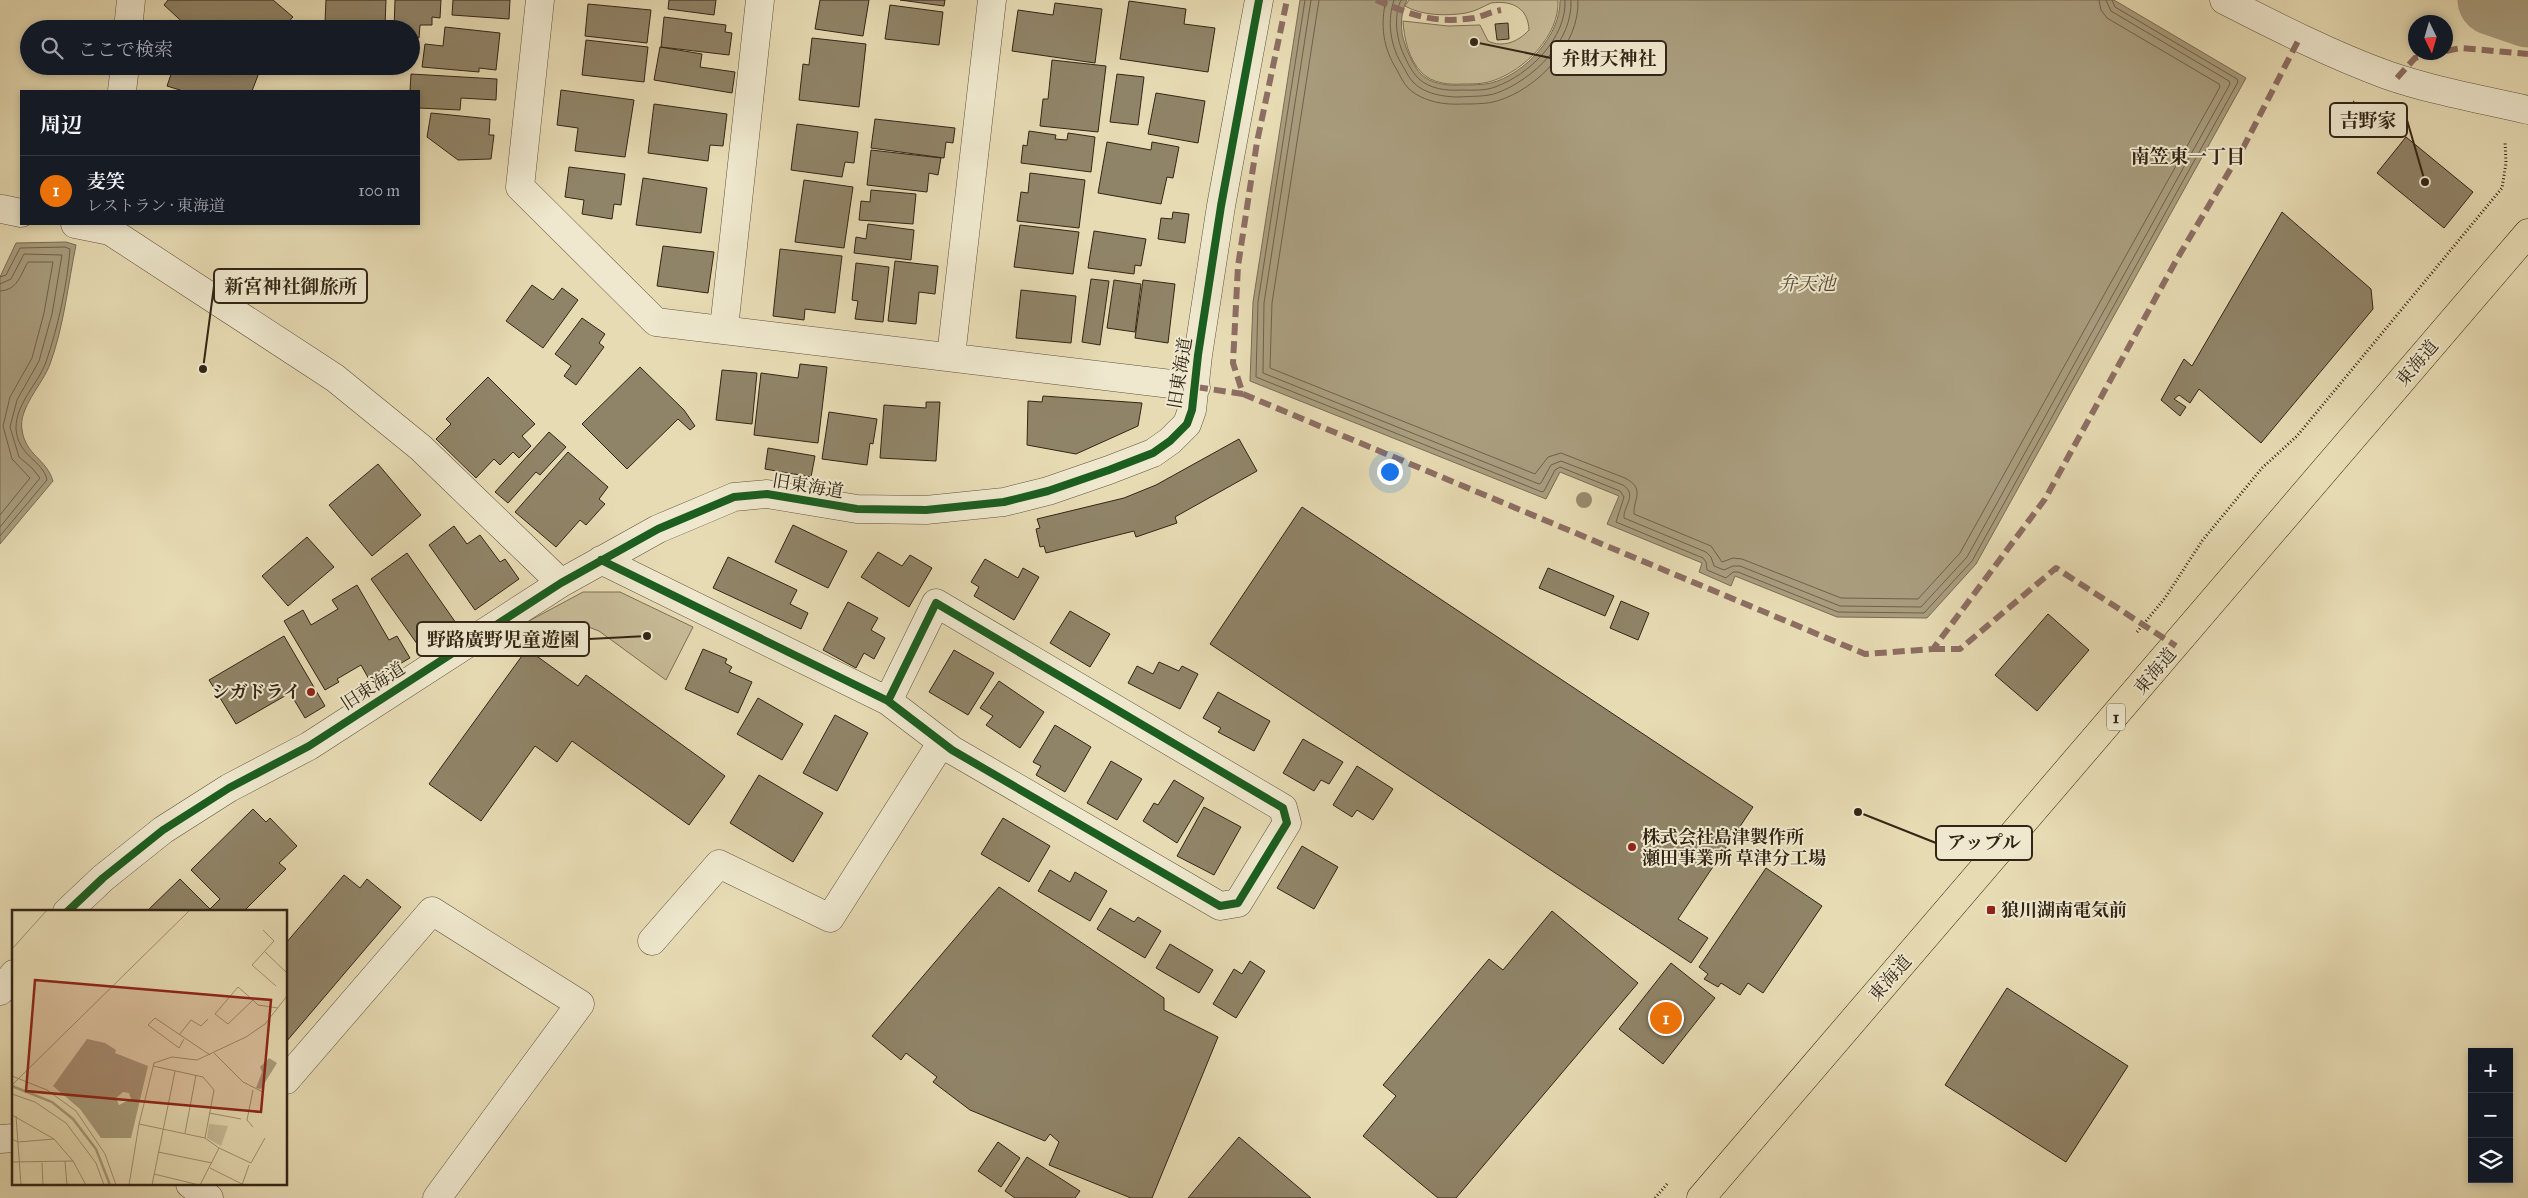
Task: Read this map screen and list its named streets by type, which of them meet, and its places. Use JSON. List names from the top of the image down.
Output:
{
  "streets": {
    "highway": ["東海道", "1"],
    "street": ["旧東海道"]
  },
  "districts": ["南笠東一丁目"],
  "water": ["弁天池"],
  "places": {
    "other": [
      "弁財天神社",
      "吉野家",
      "新宮神社御旅所",
      "野路廣野児童遊園",
      "シガドライ",
      "アップル",
      "株式会社島津製作所 瀬田事業所 草津分工場"
    ],
    "transit": ["狼川湖南電気前"]
  },
  "north": "bottom",
  "page": {
    "search": "ここで検索",
    "heading": "周辺",
    "list": [
      {
        "mark": "1",
        "name": "麦笑",
        "note": "レストラン · 東海道",
        "value": "100 m"
      }
    ],
    "pins": "1",
    "map_buttons": ["+", "−"]
  }
}
